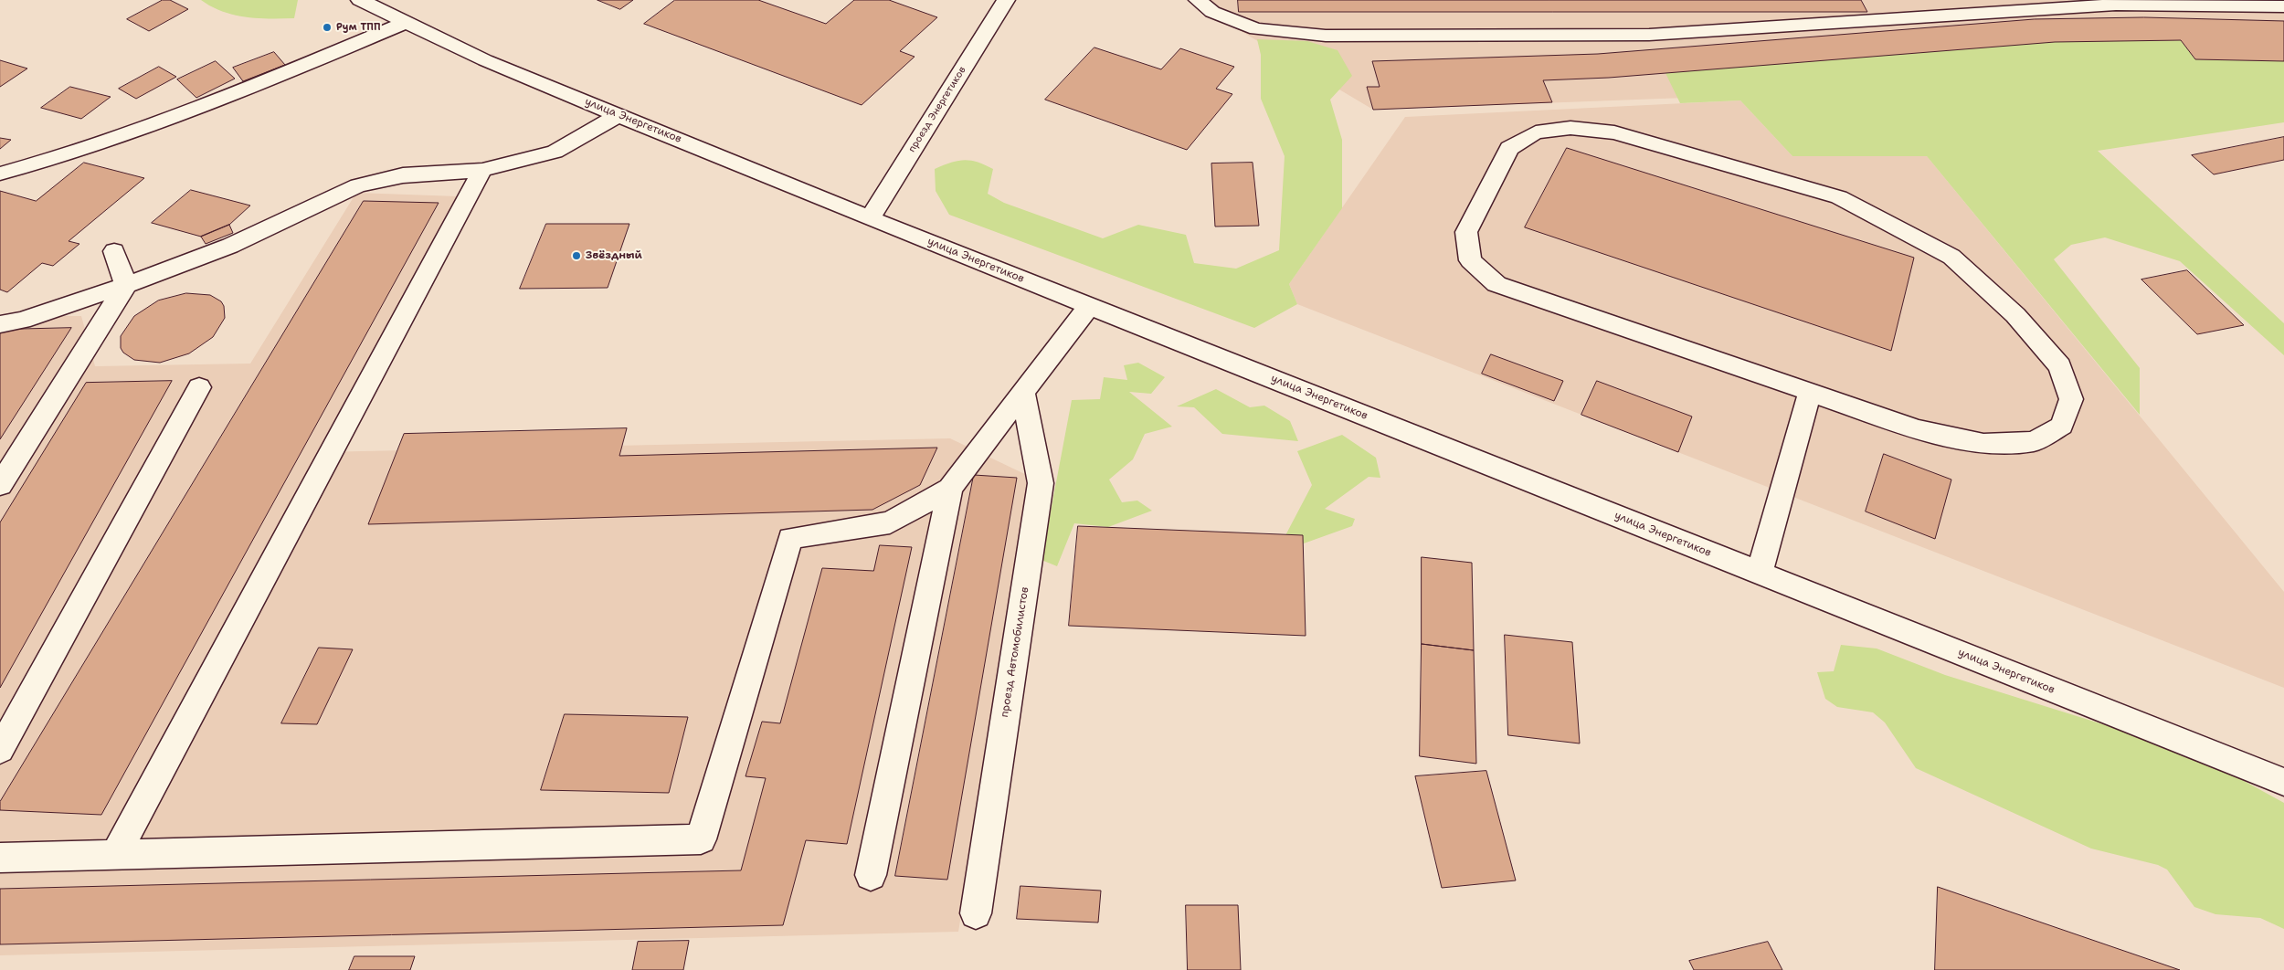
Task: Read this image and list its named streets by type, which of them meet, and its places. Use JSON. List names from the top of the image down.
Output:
{
  "streets": {
    "street": ["проезд Энергетиков", "улица Энергетиков", "проезд Автомобилистов"]
  },
  "crossings": [
    ["проезд Энергетиков", "улица Энергетиков"]
  ],
  "places": ["Рум ТПП", "Звёздный"]
}
